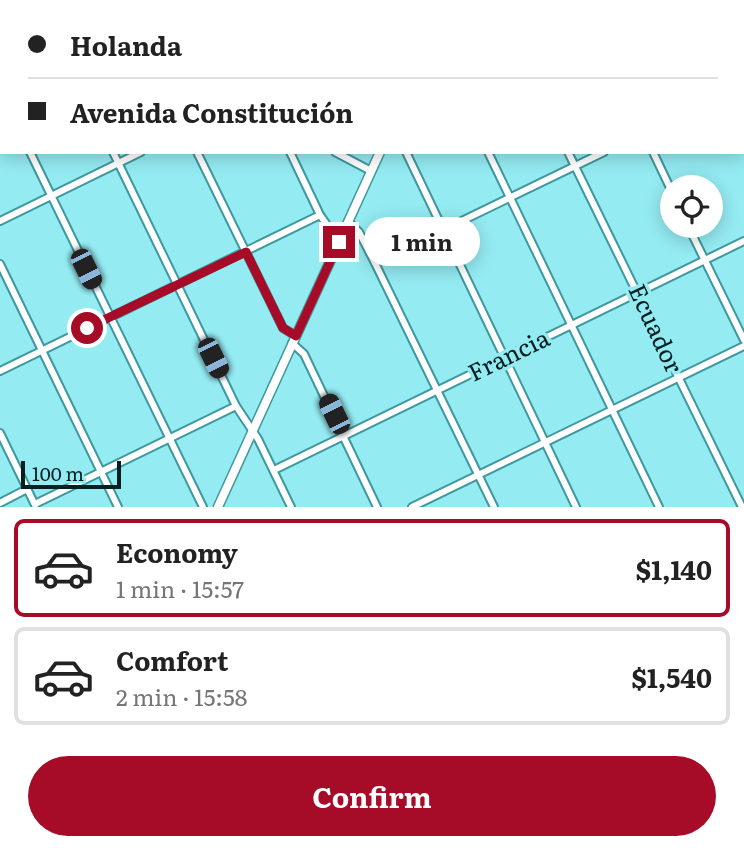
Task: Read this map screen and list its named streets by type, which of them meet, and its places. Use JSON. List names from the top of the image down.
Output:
{
  "streets": {
    "street": ["Ecuador", "Francia"]
  },
  "crossings": [
    ["Ecuador", "Francia"]
  ],
  "scale_bar": "100 m",
  "page": {
    "banner": ["Holanda", "Avenida Constitución"],
    "bubble": "1 min",
    "scale": "100 m",
    "list": [
      {
        "name": "Economy",
        "note": "1 min · 15:57",
        "value": "$1,140"
      },
      {
        "name": "Comfort",
        "note": "2 min · 15:58",
        "value": "$1,540"
      }
    ],
    "buttons": "Confirm"
  }
}
